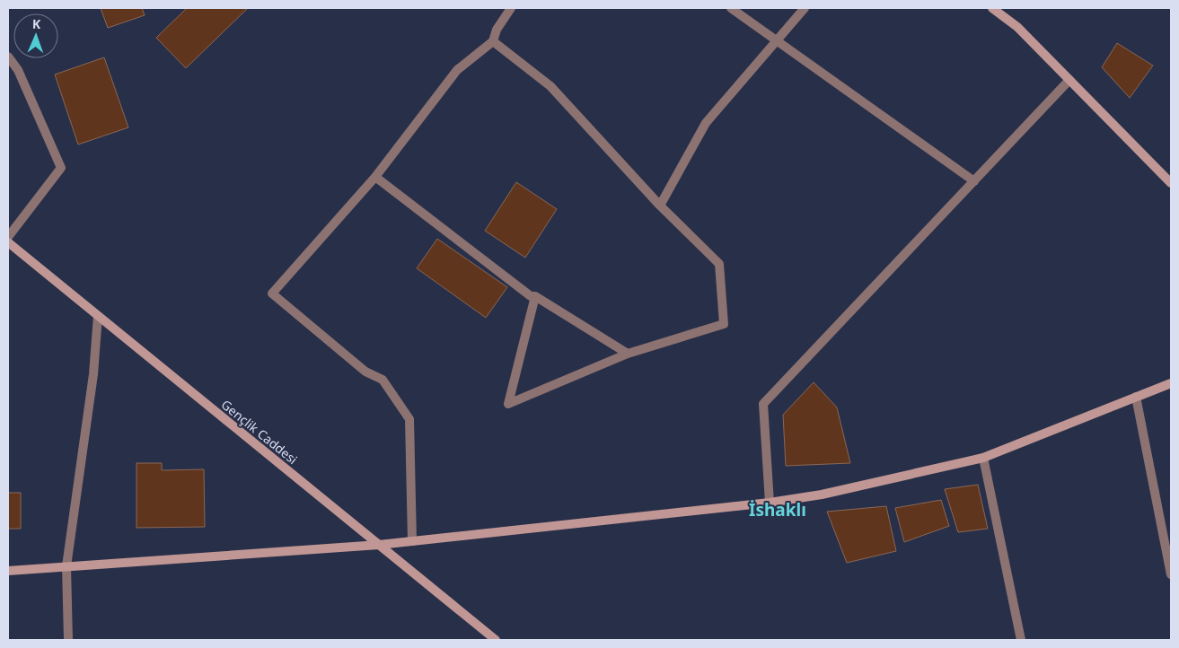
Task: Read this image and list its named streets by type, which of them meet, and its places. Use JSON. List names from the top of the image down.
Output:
{
  "streets": {
    "street": ["Gençlik Caddesi"]
  },
  "districts": ["İshaklı"],
  "north": "top"
}
